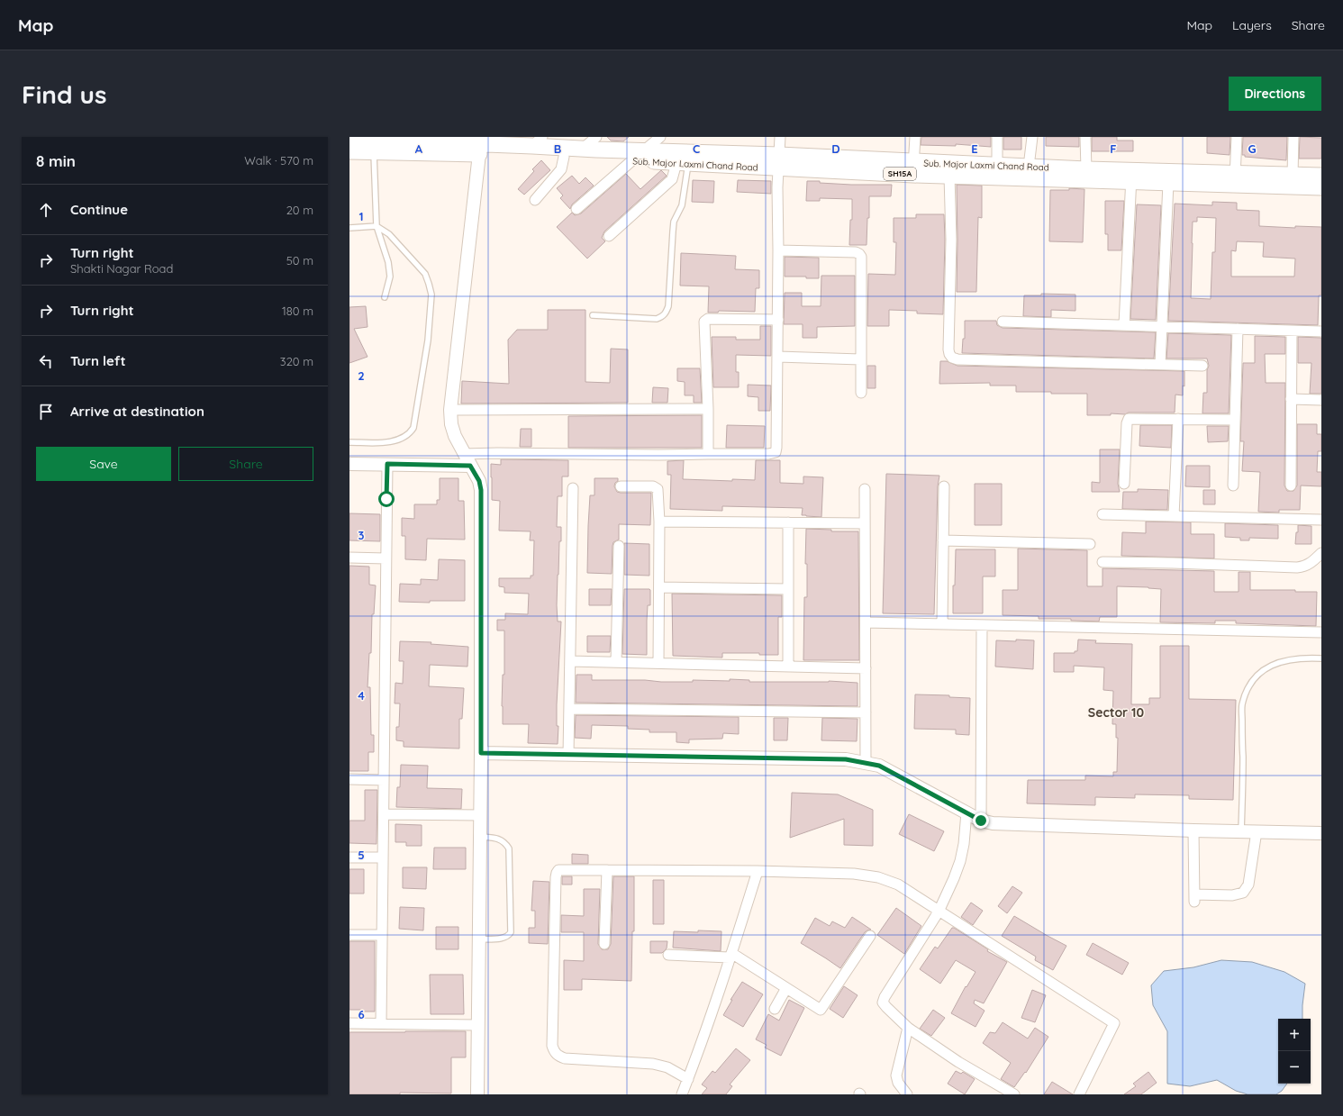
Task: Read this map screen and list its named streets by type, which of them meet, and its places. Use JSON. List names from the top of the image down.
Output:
{
  "streets": {
    "main road": ["Sub. Major Laxmi Chand Road", "SH15A"]
  },
  "districts": ["Sector 10"],
  "page": {
    "header": "Map",
    "nav": ["Map", "Layers", "Share"],
    "buttons": [
      "Directions",
      ["Save", "Share"]
    ],
    "title": "Find us",
    "heading": ["8 min", "Walk · 570 m"],
    "list": [
      ["Continue", "20 m"],
      ["Turn right", "Shakti Nagar Road", "50 m"],
      ["Turn right", "180 m"],
      ["Turn left", "320 m"],
      "Arrive at destination"
    ],
    "map_buttons": ["+", "−"]
  },
  "grid": {
    "columns": [
      "A",
      "B",
      "C",
      "D",
      "E",
      "F",
      "G"
    ],
    "rows": [
      "1",
      "2",
      "3",
      "4",
      "5",
      "6"
    ]
  }
}
